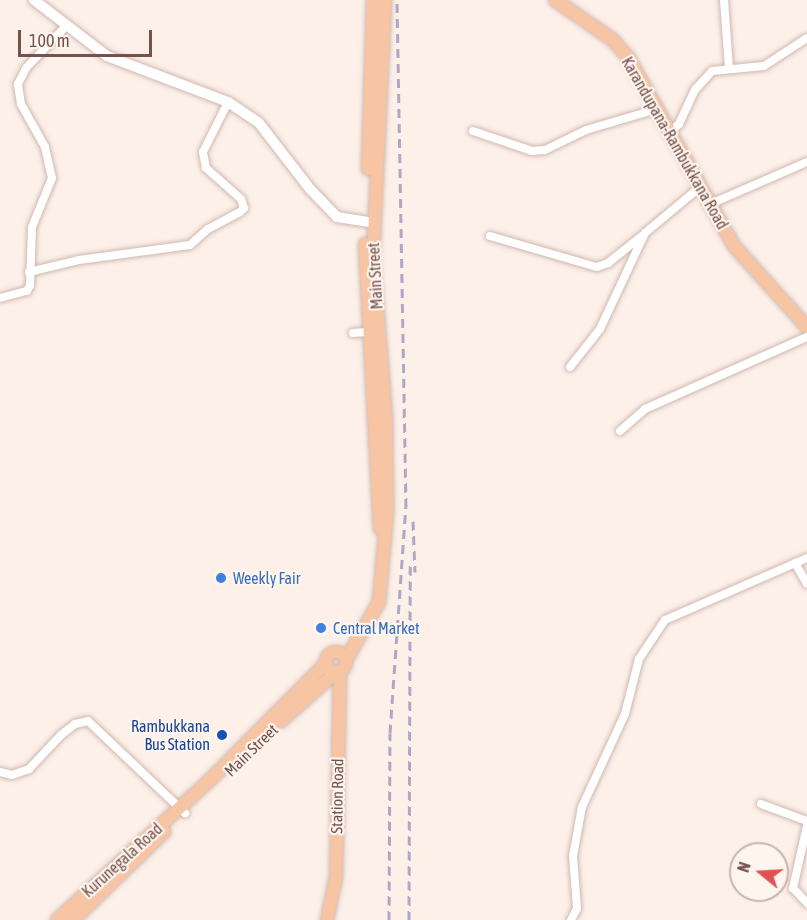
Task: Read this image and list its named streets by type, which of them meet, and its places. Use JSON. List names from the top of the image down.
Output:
{
  "streets": {
    "main road": [
      "Karandupana-Rambukkana Road",
      "Main Street",
      "Station Road",
      "Kurunegala Road"
    ]
  },
  "crossings": [
    ["Main Street", "Station Road"],
    ["Main Street", "Kurunegala Road"]
  ],
  "places": ["Weekly Fair", "Central Market", "Rambukkana Bus Station"],
  "scale_bar": "100 m",
  "north": "left"
}
